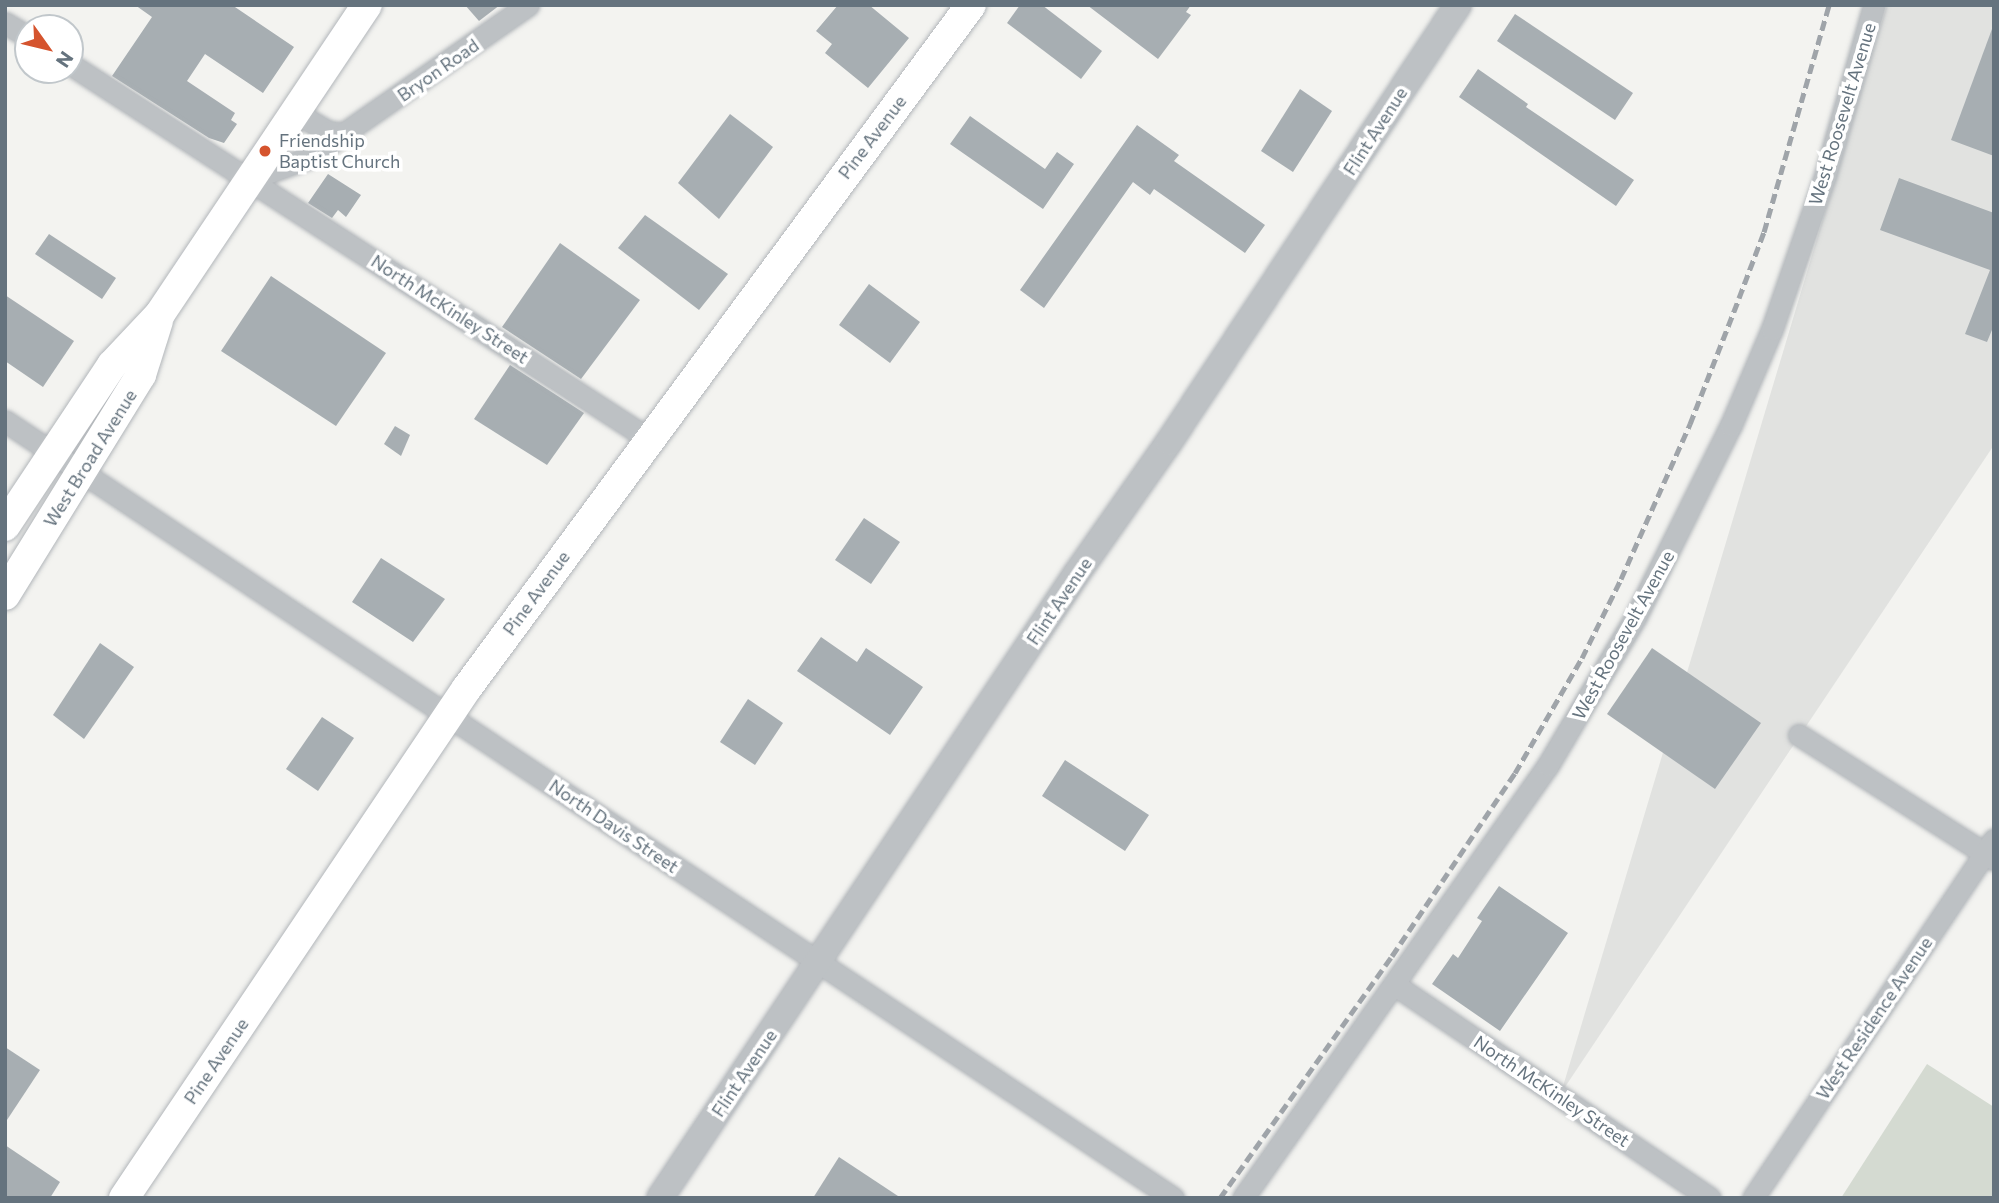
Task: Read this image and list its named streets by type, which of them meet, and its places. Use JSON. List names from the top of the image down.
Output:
{
  "streets": {
    "main road": ["Pine Avenue", "West Broad Avenue"],
    "street": [
      "Bryon Road",
      "West Roosevelt Avenue",
      "Flint Avenue",
      "North McKinley Street",
      "North Davis Street",
      "West Residence Avenue"
    ]
  },
  "crossings": [
    ["Bryon Road", "North McKinley Street"],
    ["Bryon Road", "West Broad Avenue"],
    ["West Roosevelt Avenue", "North McKinley Street"],
    ["Flint Avenue", "North Davis Street"],
    ["Pine Avenue", "North McKinley Street"],
    ["Pine Avenue", "North Davis Street"],
    ["North McKinley Street", "West Broad Avenue"],
    ["West Broad Avenue", "North Davis Street"]
  ],
  "places": ["Friendship Baptist Church"],
  "north": "bottom right"
}
